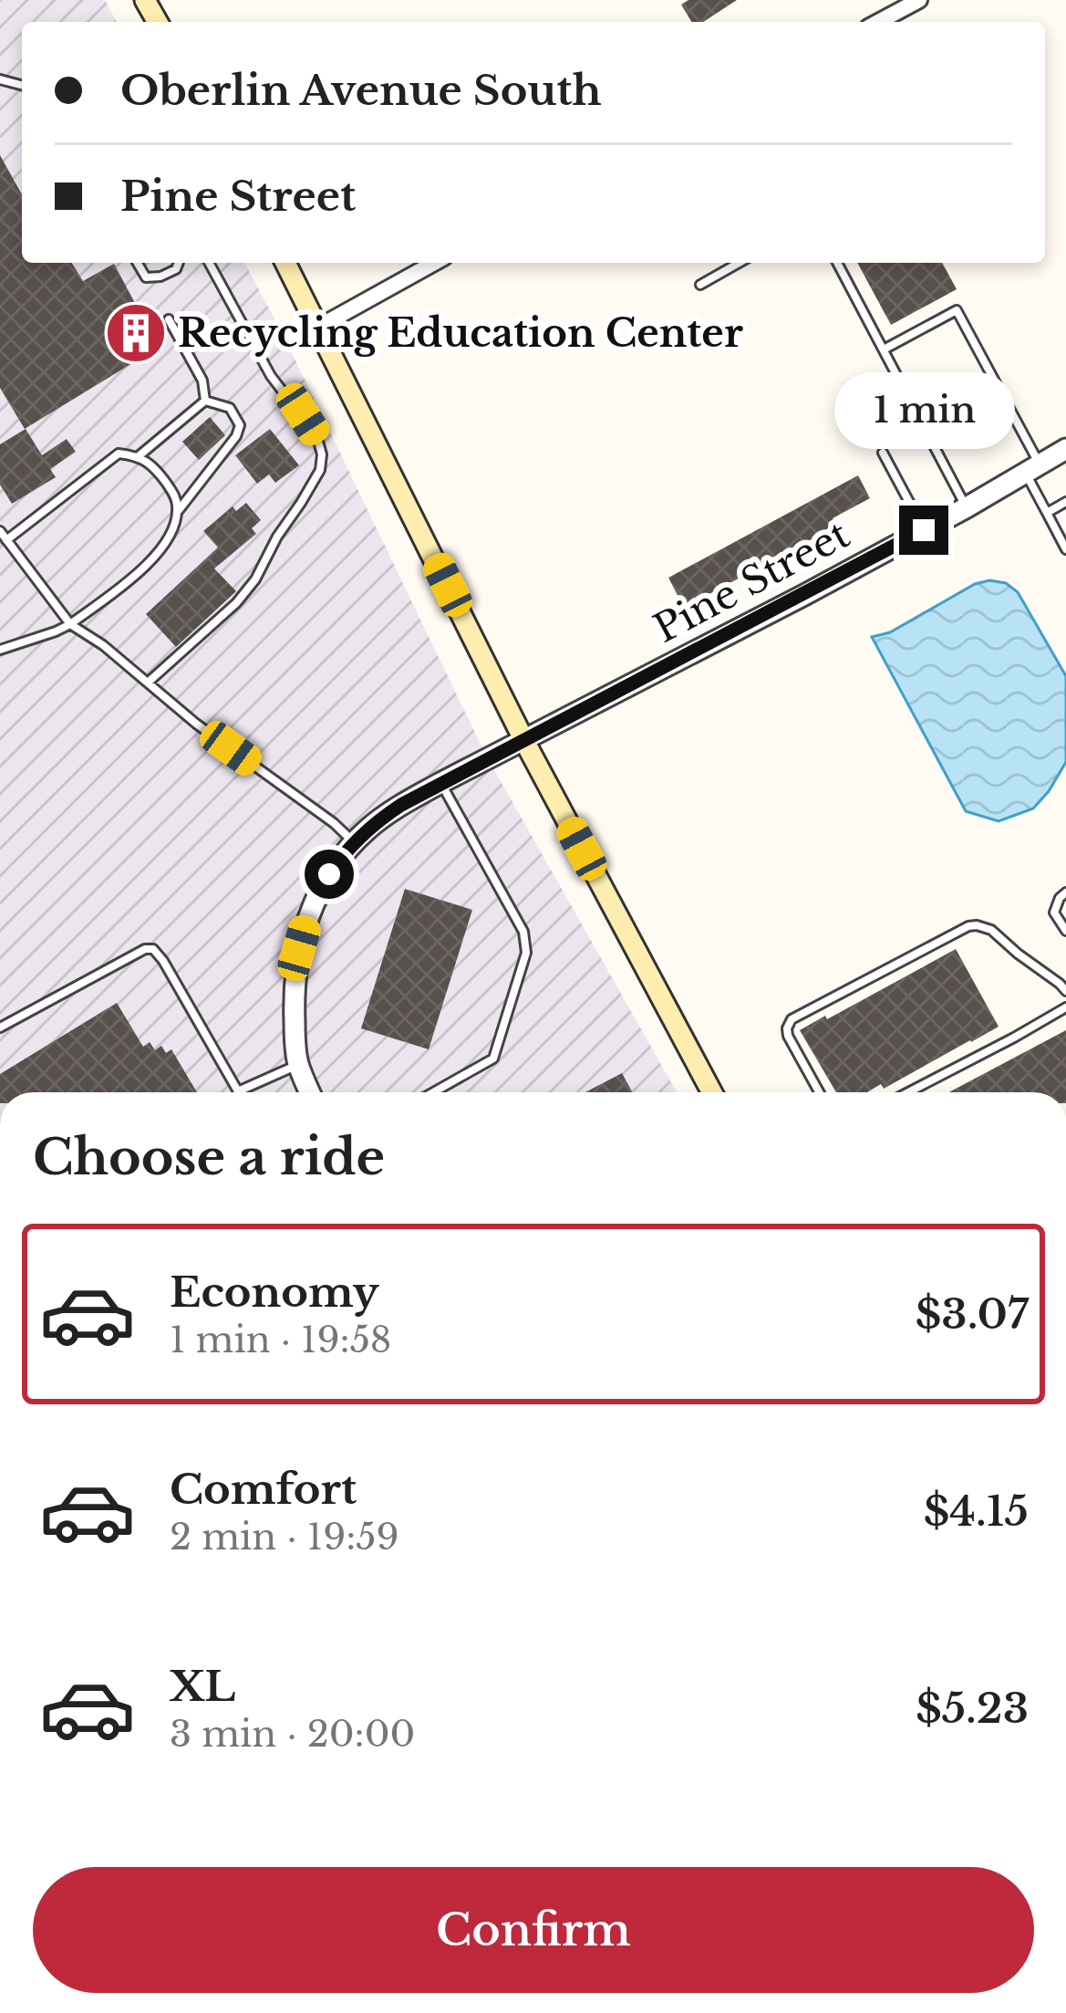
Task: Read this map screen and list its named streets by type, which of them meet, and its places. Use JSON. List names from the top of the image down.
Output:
{
  "streets": {
    "street": ["Pine Street"]
  },
  "places": {
    "building": ["Recycling Education Center"]
  },
  "page": {
    "banner": ["Oberlin Avenue South", "Pine Street"],
    "bubble": "1 min",
    "heading": "Choose a ride",
    "list": [
      {
        "name": "Economy",
        "note": "1 min · 19:58",
        "value": "$3.07"
      },
      {
        "name": "Comfort",
        "note": "2 min · 19:59",
        "value": "$4.15"
      },
      {
        "name": "XL",
        "note": "3 min · 20:00",
        "value": "$5.23"
      }
    ],
    "buttons": "Confirm"
  }
}
